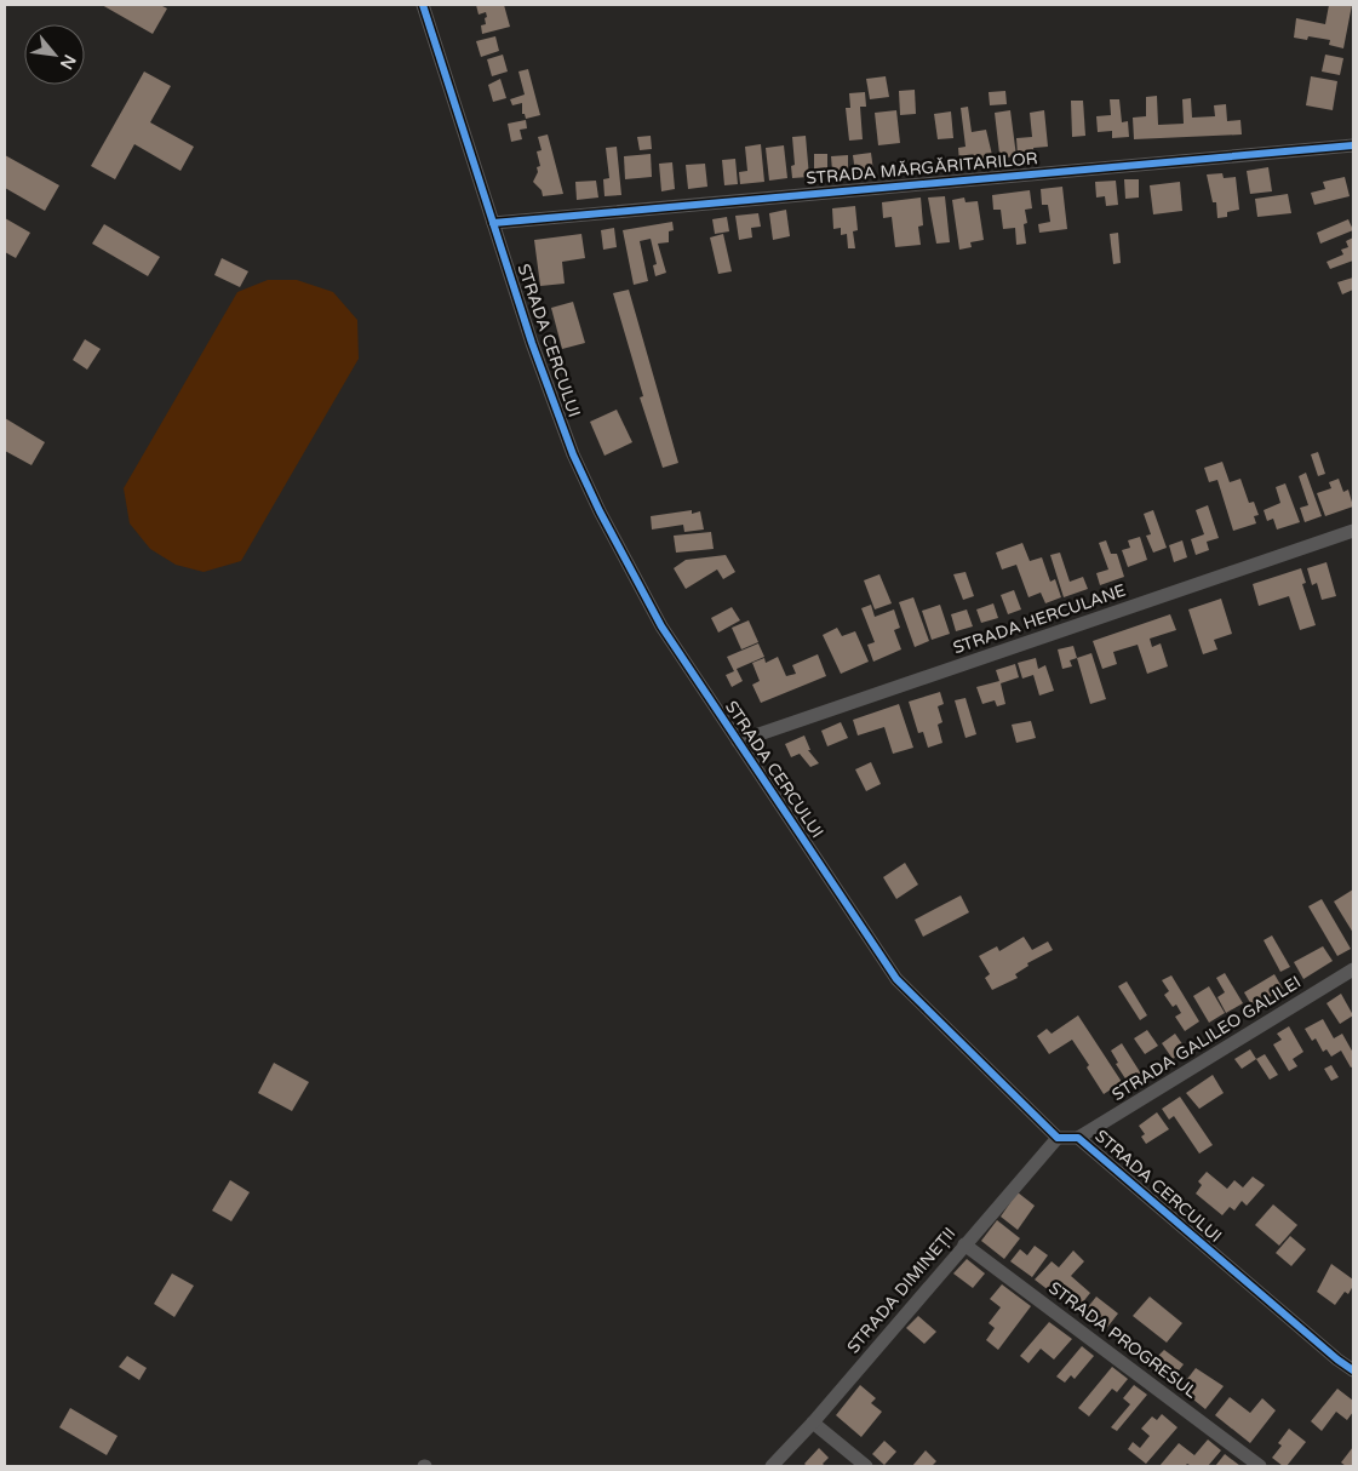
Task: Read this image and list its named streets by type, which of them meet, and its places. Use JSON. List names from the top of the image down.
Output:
{
  "streets": {
    "street": [
      "STRADA MĂRGĂRITARILOR",
      "STRADA CERCULUI",
      "STRADA HERCULANE",
      "STRADA GALILEO GALILEI",
      "STRADA DIMINEȚII",
      "STRADA PROGRESUL"
    ]
  },
  "crossings": [
    ["STRADA MĂRGĂRITARILOR", "STRADA CERCULUI"],
    ["STRADA CERCULUI", "STRADA HERCULANE"],
    ["STRADA CERCULUI", "STRADA GALILEO GALILEI"],
    ["STRADA CERCULUI", "STRADA DIMINEȚII"],
    ["STRADA DIMINEȚII", "STRADA PROGRESUL"]
  ],
  "north": "bottom right"
}
